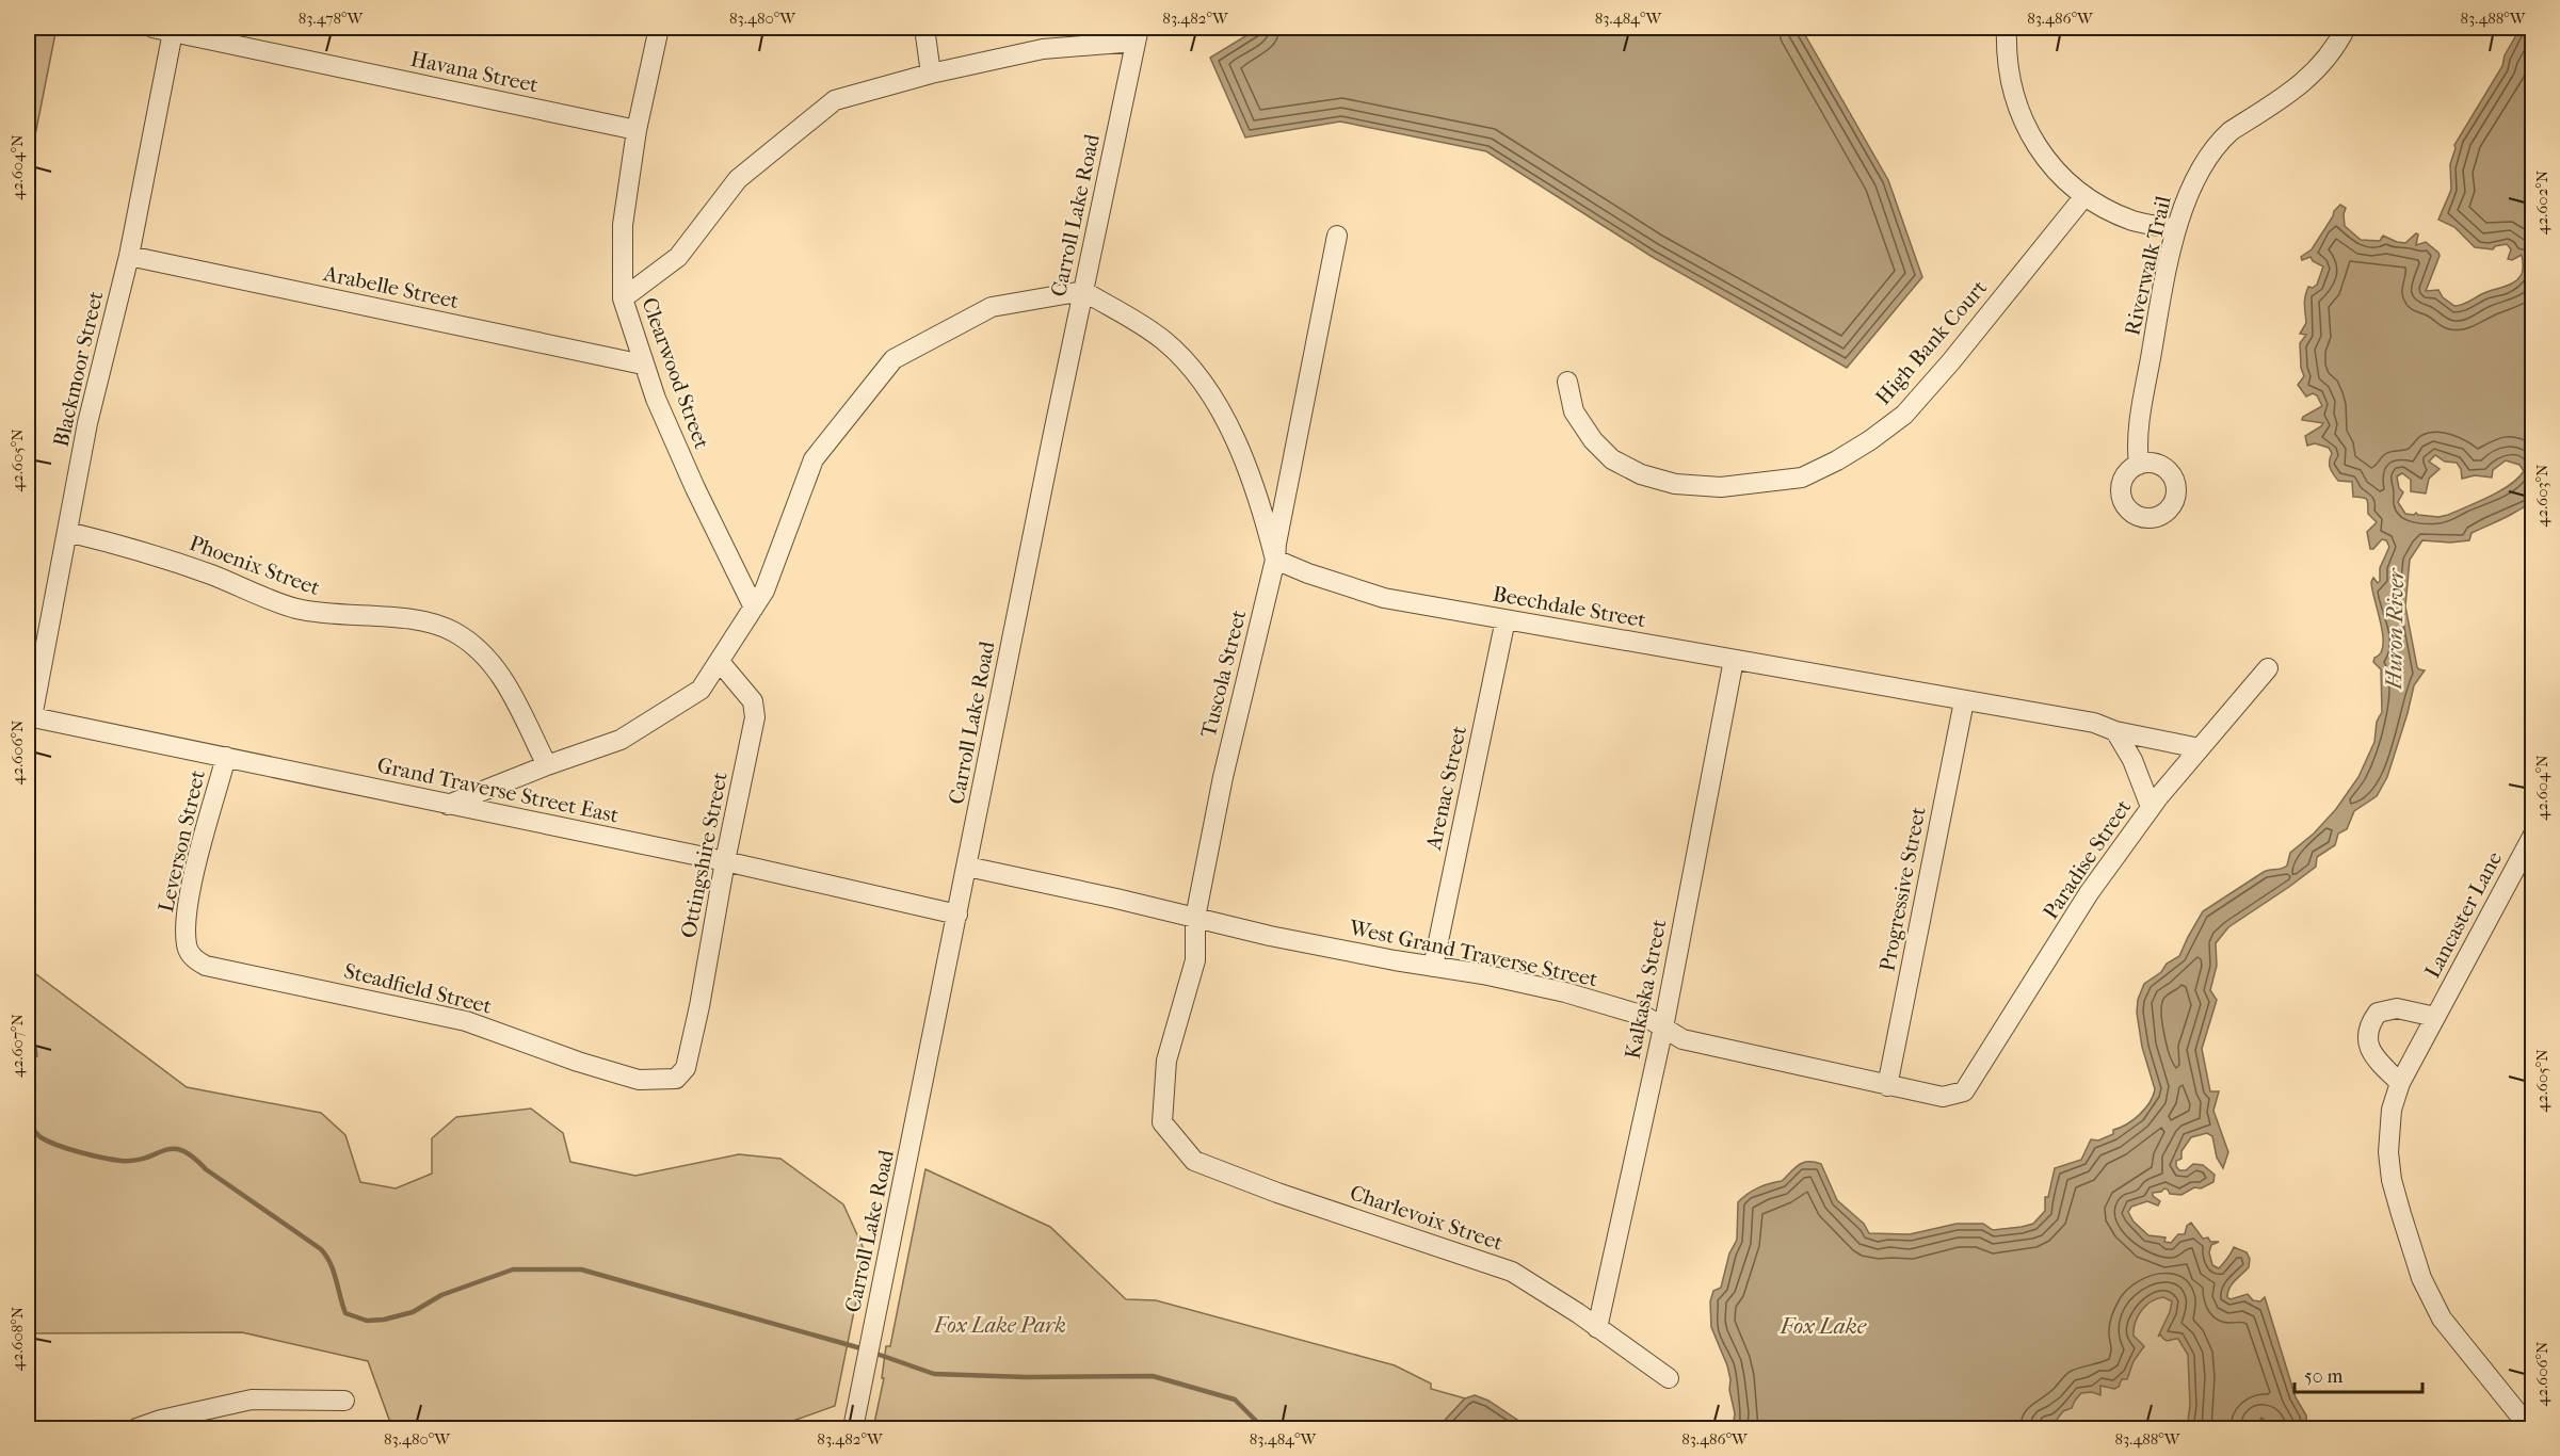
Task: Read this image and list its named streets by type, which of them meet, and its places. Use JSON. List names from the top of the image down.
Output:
{
  "streets": {
    "street": [
      "Havana Street",
      "Carroll Lake Road",
      "Riverwalk Trail",
      "Arabelle Street",
      "High Bank Court",
      "Blackmoor Street",
      "Clearwood Street",
      "Phoenix Street",
      "Beechdale Street",
      "Tuscola Street",
      "Arenac Street",
      "Grand Traverse Street East",
      "Leverson Street",
      "Ottingshire Street",
      "Paradise Street",
      "Progressive Street",
      "Lancaster Lane",
      "West Grand Traverse Street",
      "Steadfield Street",
      "Kalkaska Street",
      "Charlevoix Street"
    ]
  },
  "crossings": [
    ["Havana Street", "Blackmoor Street"],
    ["Havana Street", "Clearwood Street"],
    ["Carroll Lake Road", "Grand Traverse Street East"],
    ["Carroll Lake Road", "West Grand Traverse Street"],
    ["Arabelle Street", "Blackmoor Street"],
    ["Arabelle Street", "Clearwood Street"],
    ["Blackmoor Street", "Phoenix Street"],
    ["Blackmoor Street", "Grand Traverse Street East"],
    ["Beechdale Street", "Tuscola Street"],
    ["Beechdale Street", "Arenac Street"],
    ["Beechdale Street", "Paradise Street"],
    ["Beechdale Street", "Progressive Street"],
    ["Beechdale Street", "Kalkaska Street"],
    ["Tuscola Street", "West Grand Traverse Street"],
    ["Tuscola Street", "Charlevoix Street"],
    ["Arenac Street", "West Grand Traverse Street"],
    ["Grand Traverse Street East", "Leverson Street"],
    ["Grand Traverse Street East", "Ottingshire Street"],
    ["Leverson Street", "Steadfield Street"],
    ["Ottingshire Street", "Steadfield Street"],
    ["Paradise Street", "West Grand Traverse Street"],
    ["Progressive Street", "West Grand Traverse Street"],
    ["West Grand Traverse Street", "Kalkaska Street"],
    ["Kalkaska Street", "Charlevoix Street"]
  ],
  "water": ["Huron River", "Fox Lake"],
  "parks": ["Fox Lake Park"],
  "scale_bar": "50 m",
  "coordinates": [
    "83.478°W",
    "83.480°W",
    "83.482°W",
    "83.484°W",
    "83.486°W",
    "83.488°W",
    "42.604°N",
    "42.602°N",
    "42.605°N",
    "42.603°N",
    "42.606°N",
    "42.607°N",
    "42.608°N"
  ]
}
